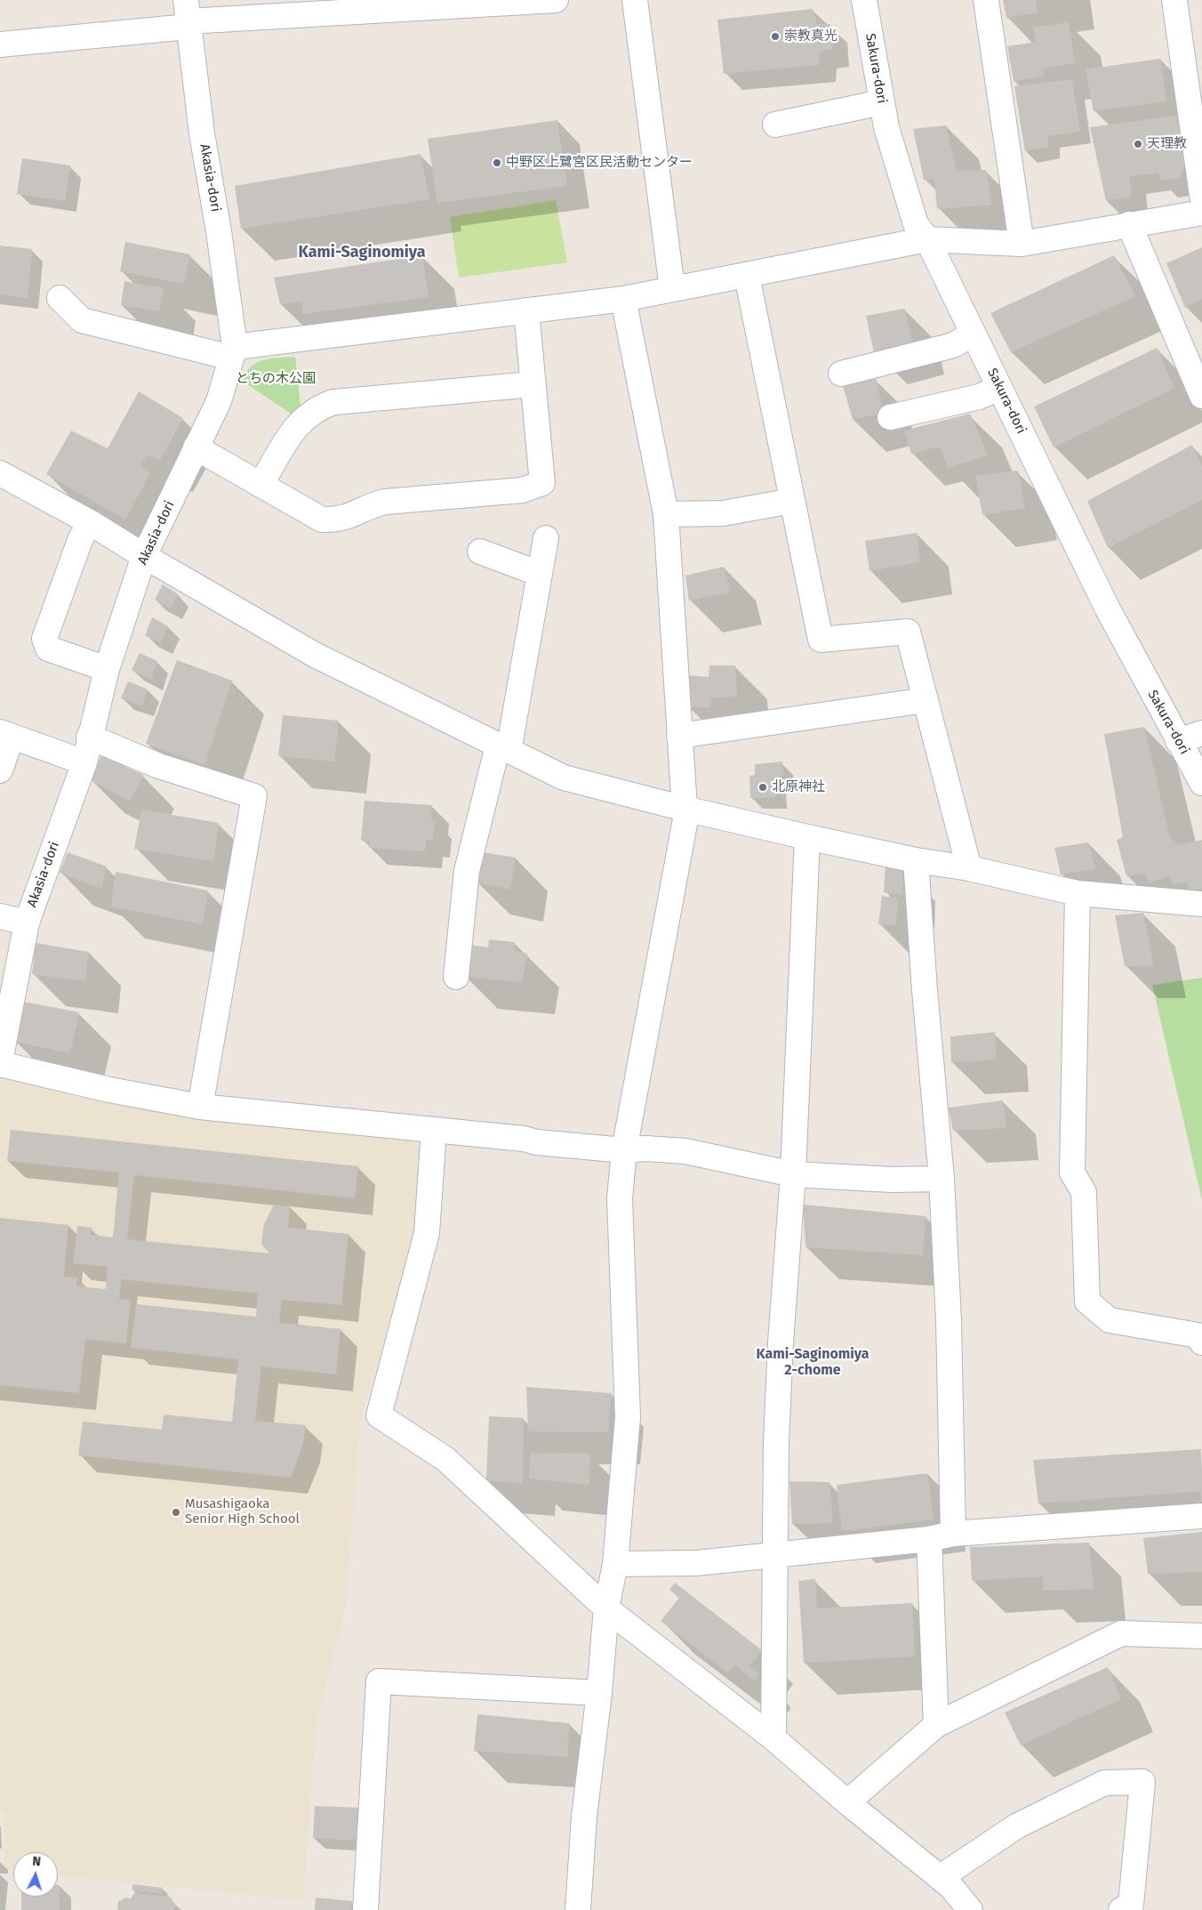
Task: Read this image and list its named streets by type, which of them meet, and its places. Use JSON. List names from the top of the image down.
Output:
{
  "streets": {
    "street": ["Sakura-dori", "Akasia-dori"]
  },
  "districts": ["Kami-Saginomiya", "Kami-Saginomiya 2-chome"],
  "parks": ["とちの木公園"],
  "places": [
    "崇教真光",
    "天理教",
    "中野区上鷺宮区民活動センター",
    "北原神社",
    "Musashigaoka Senior High School"
  ],
  "north": "top"
}
